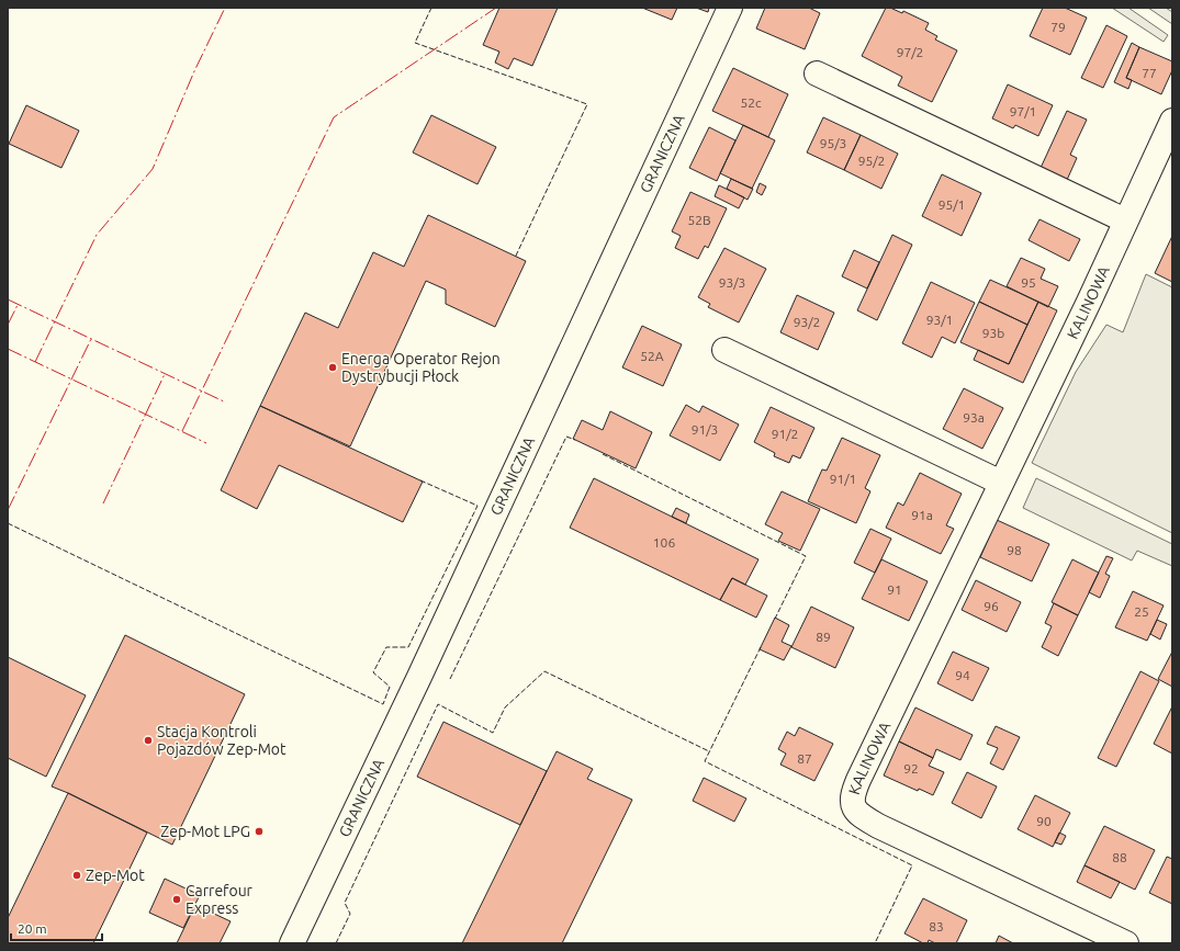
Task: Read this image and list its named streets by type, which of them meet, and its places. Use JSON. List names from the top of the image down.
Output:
{
  "streets": {
    "street": ["GRANICZNA", "KALINOWA"]
  },
  "places": [
    "Energa Operator Rejon Dystrybucji Płock",
    "Stacja Kontroli Pojazdów Zep-Mot",
    "Zep-Mot LPG",
    "Zep-Mot",
    "Carrefour Express"
  ],
  "house_numbers": [
    "79",
    "97/2",
    "77",
    "52c",
    "97/1",
    "95/3",
    "95/2",
    "95/1",
    "52B",
    "93/3",
    "95",
    "93/1",
    "93/2",
    "93b",
    "52A",
    "93a",
    "91/3",
    "91/2",
    "91/1",
    "91a",
    "106",
    "98",
    "91",
    "96",
    "25",
    "89",
    "94",
    "87",
    "92",
    "90",
    "88",
    "83"
  ],
  "scale_bar": "20 m"
}
